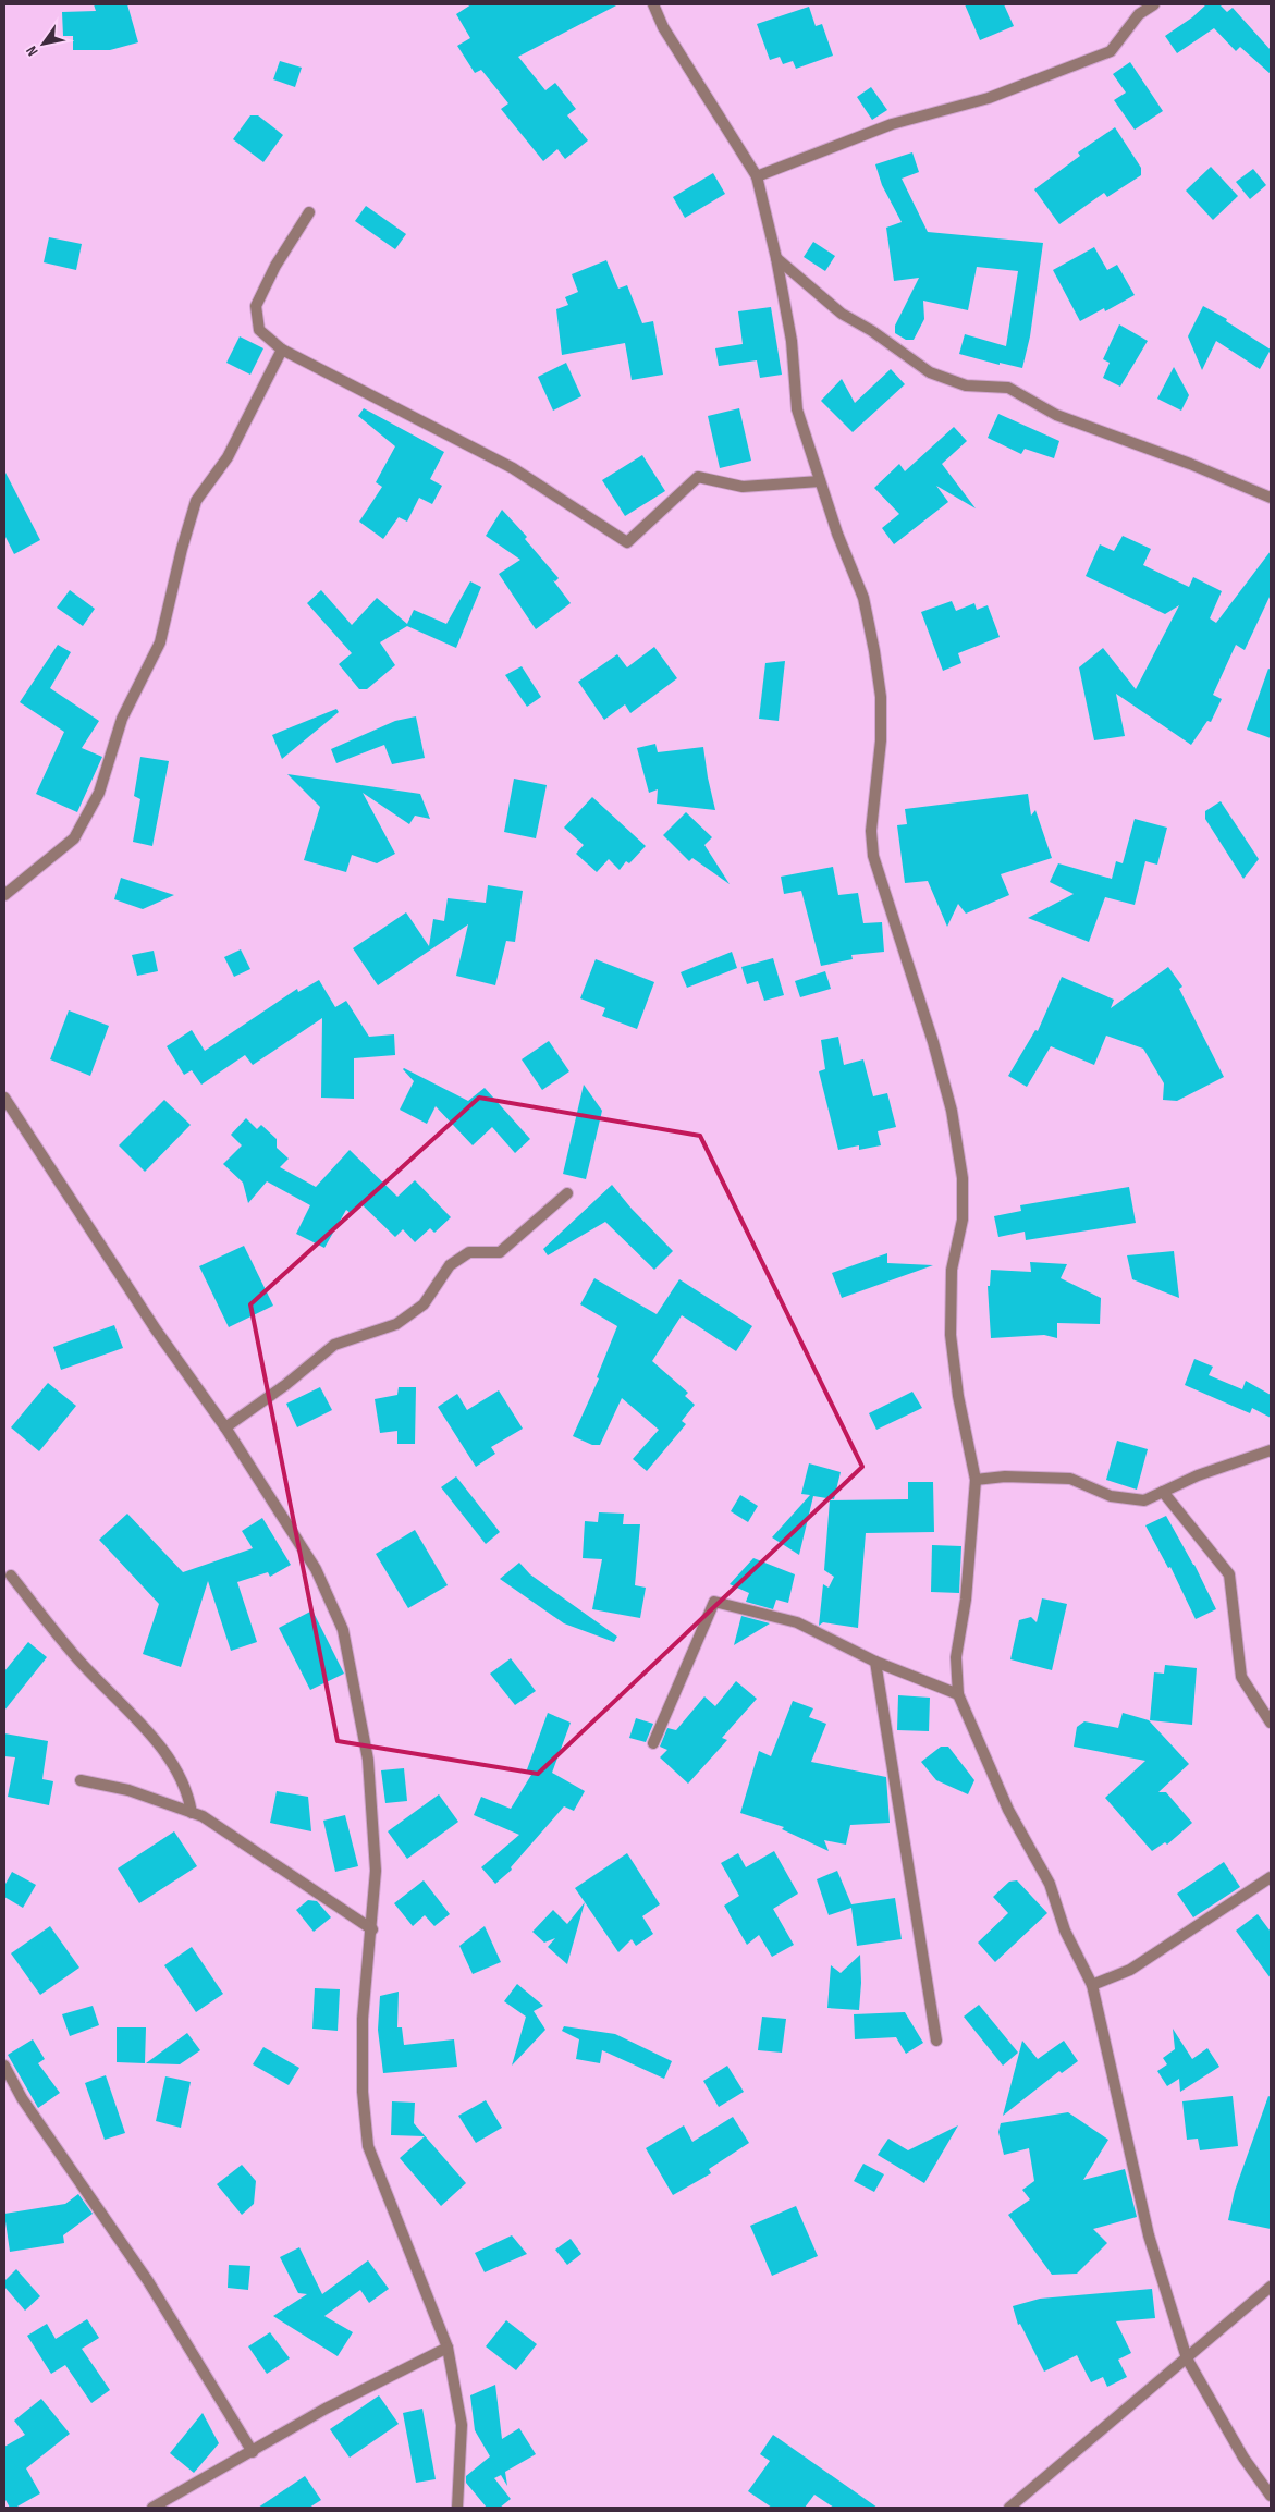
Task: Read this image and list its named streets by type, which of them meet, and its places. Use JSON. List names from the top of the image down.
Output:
{
  "north": "bottom left"
}
